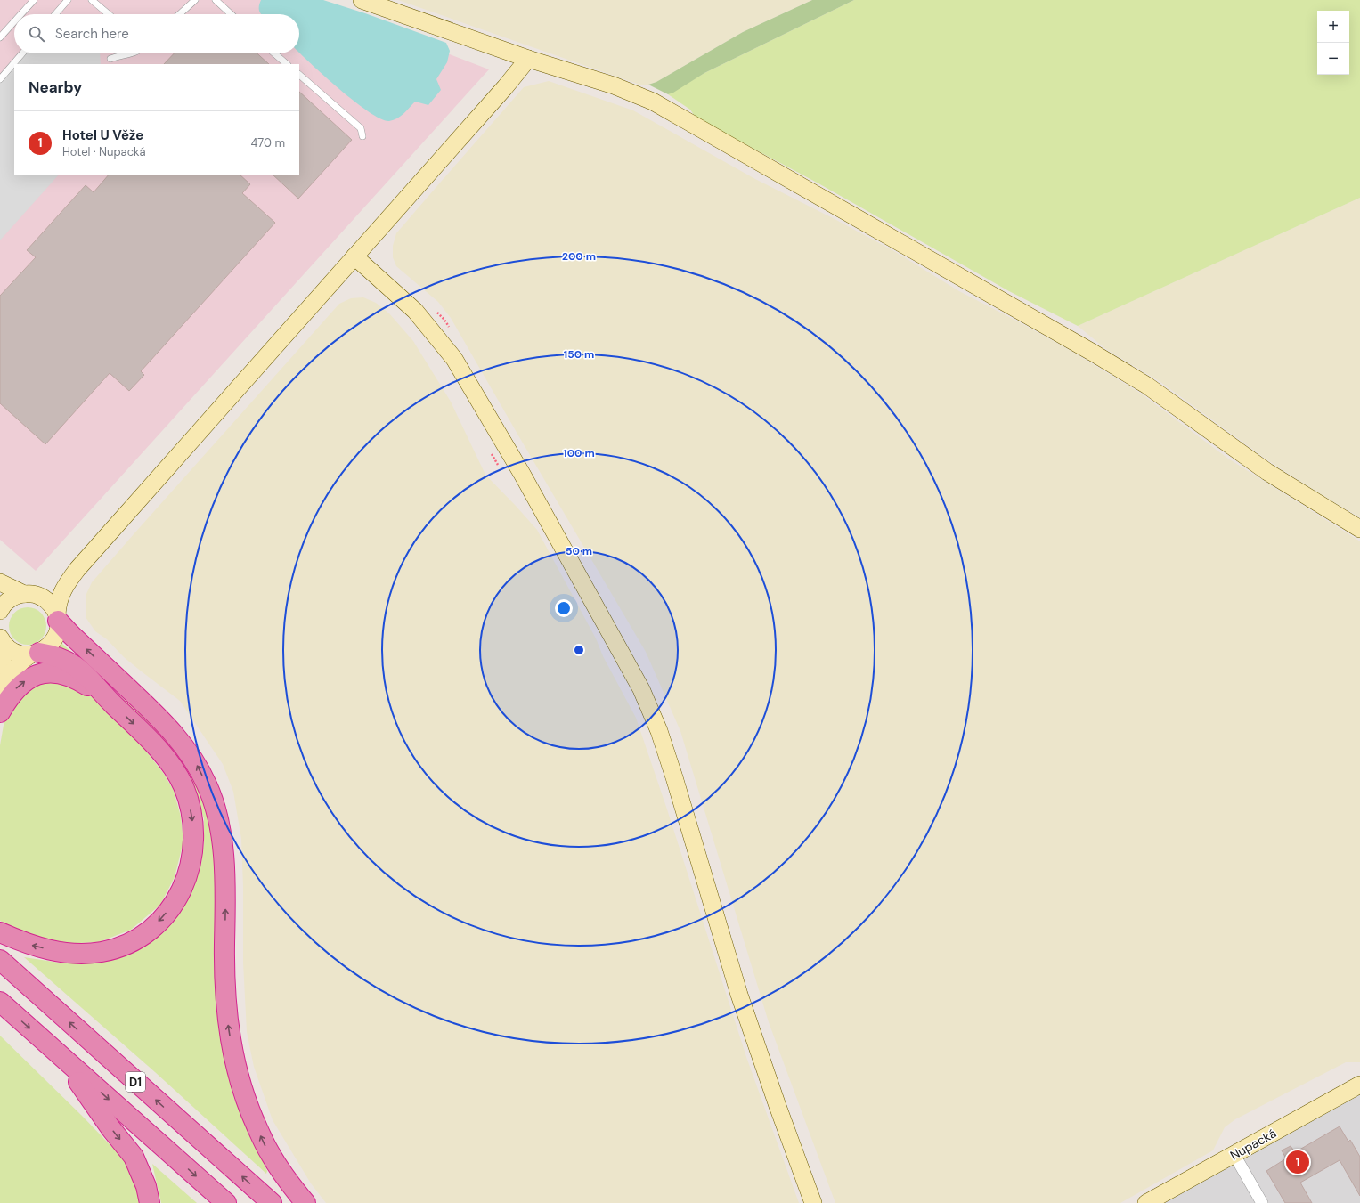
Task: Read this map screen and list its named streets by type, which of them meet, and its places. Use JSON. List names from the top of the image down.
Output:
{
  "streets": {
    "highway": ["D1"],
    "street": ["Nupacká"]
  },
  "page": {
    "map_buttons": ["+", "−"],
    "search": "Search here",
    "heading": "Nearby",
    "list": [
      {
        "mark": "1",
        "name": "Hotel U Věže",
        "note": "Hotel · Nupacká",
        "value": "470 m"
      }
    ],
    "pins": "1"
  },
  "rings": [
    "200 m",
    "150 m",
    "100 m",
    "50 m"
  ]
}
